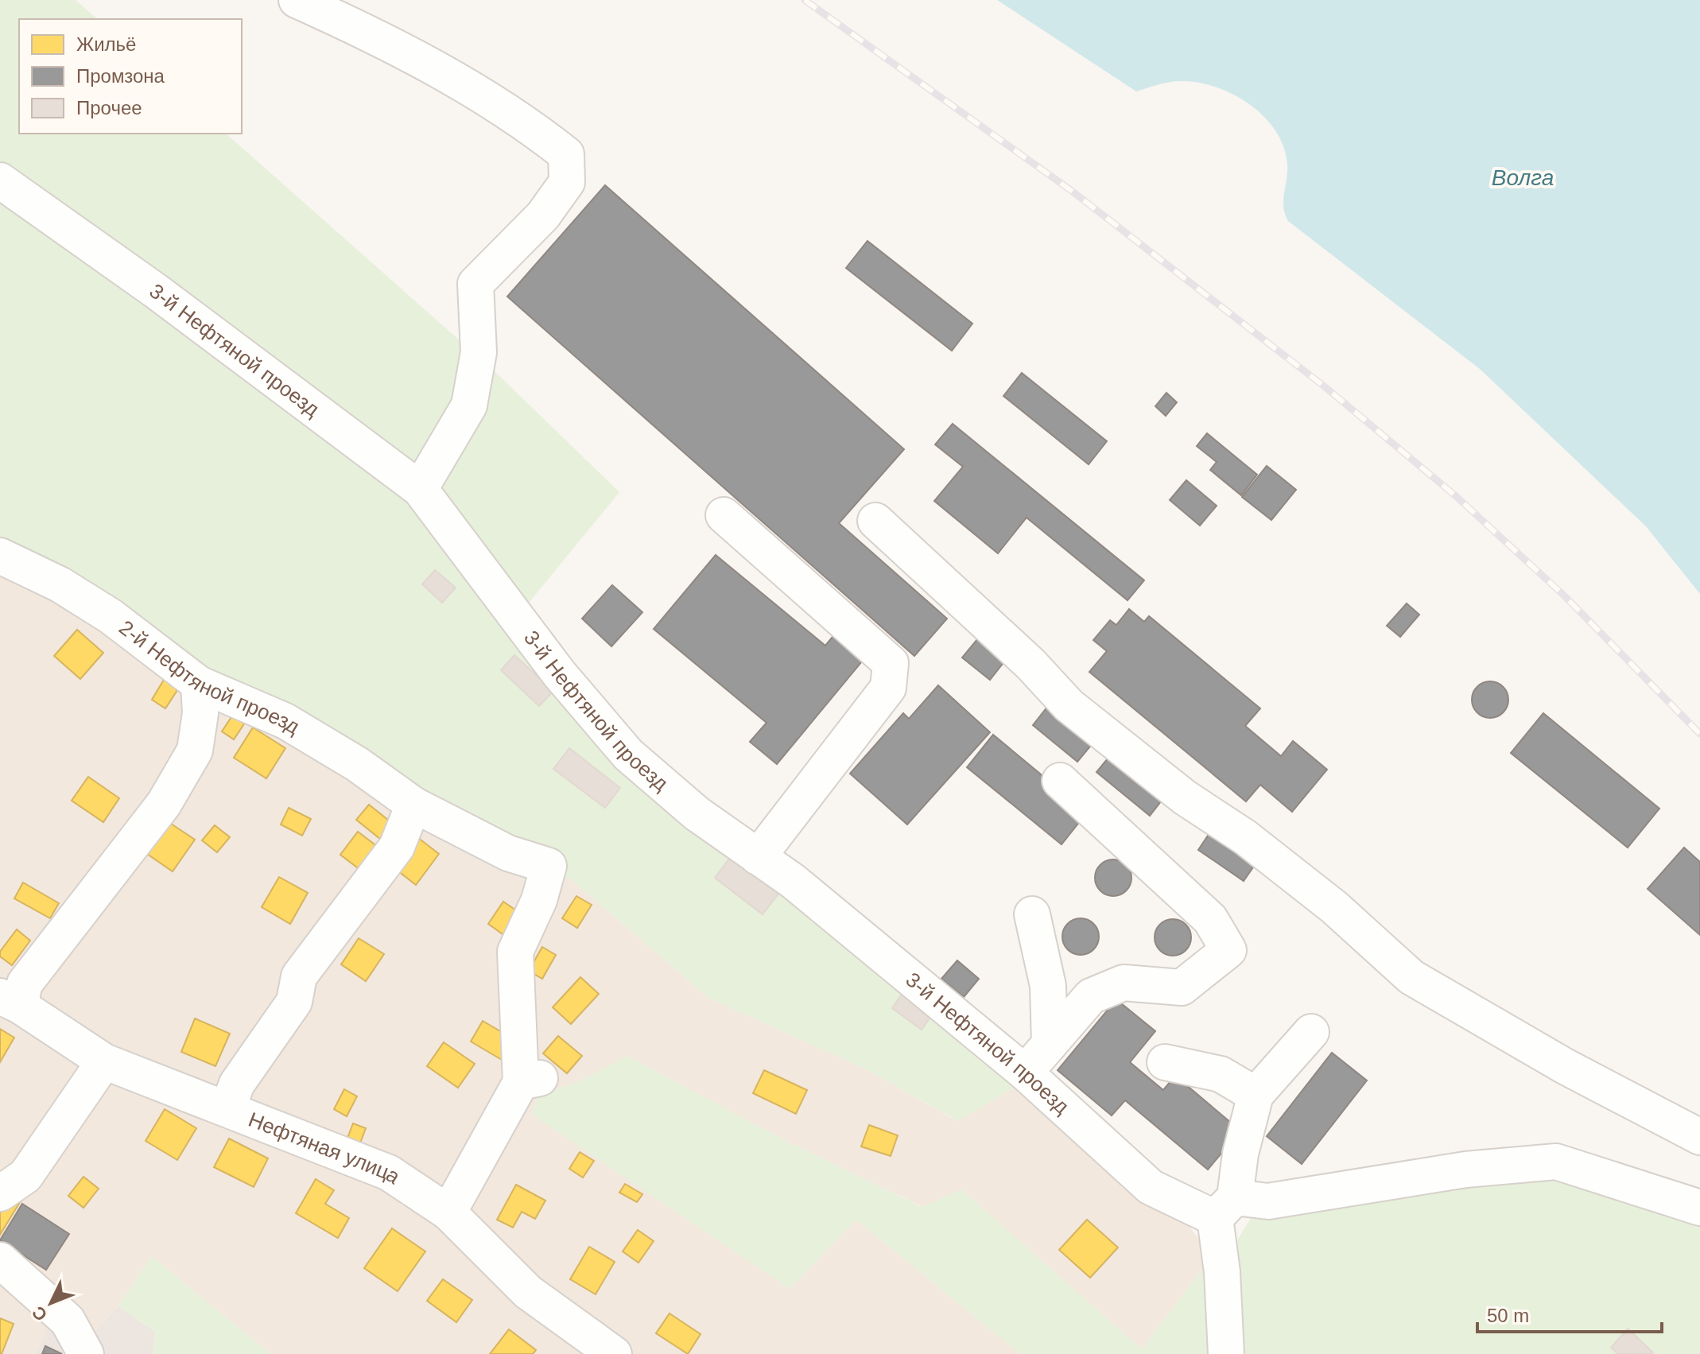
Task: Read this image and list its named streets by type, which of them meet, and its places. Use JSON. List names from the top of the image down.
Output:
{
  "streets": {
    "street": ["3-й Нефтяной проезд", "2-й Нефтяной проезд", "Нефтяная улица"]
  },
  "crossings": [
    ["2-й Нефтяной проезд", "Нефтяная улица"]
  ],
  "water": ["Волга"],
  "legend": ["Жильё", "Промзона", "Прочее"],
  "scale_bar": "50 m",
  "north": "bottom left"
}
